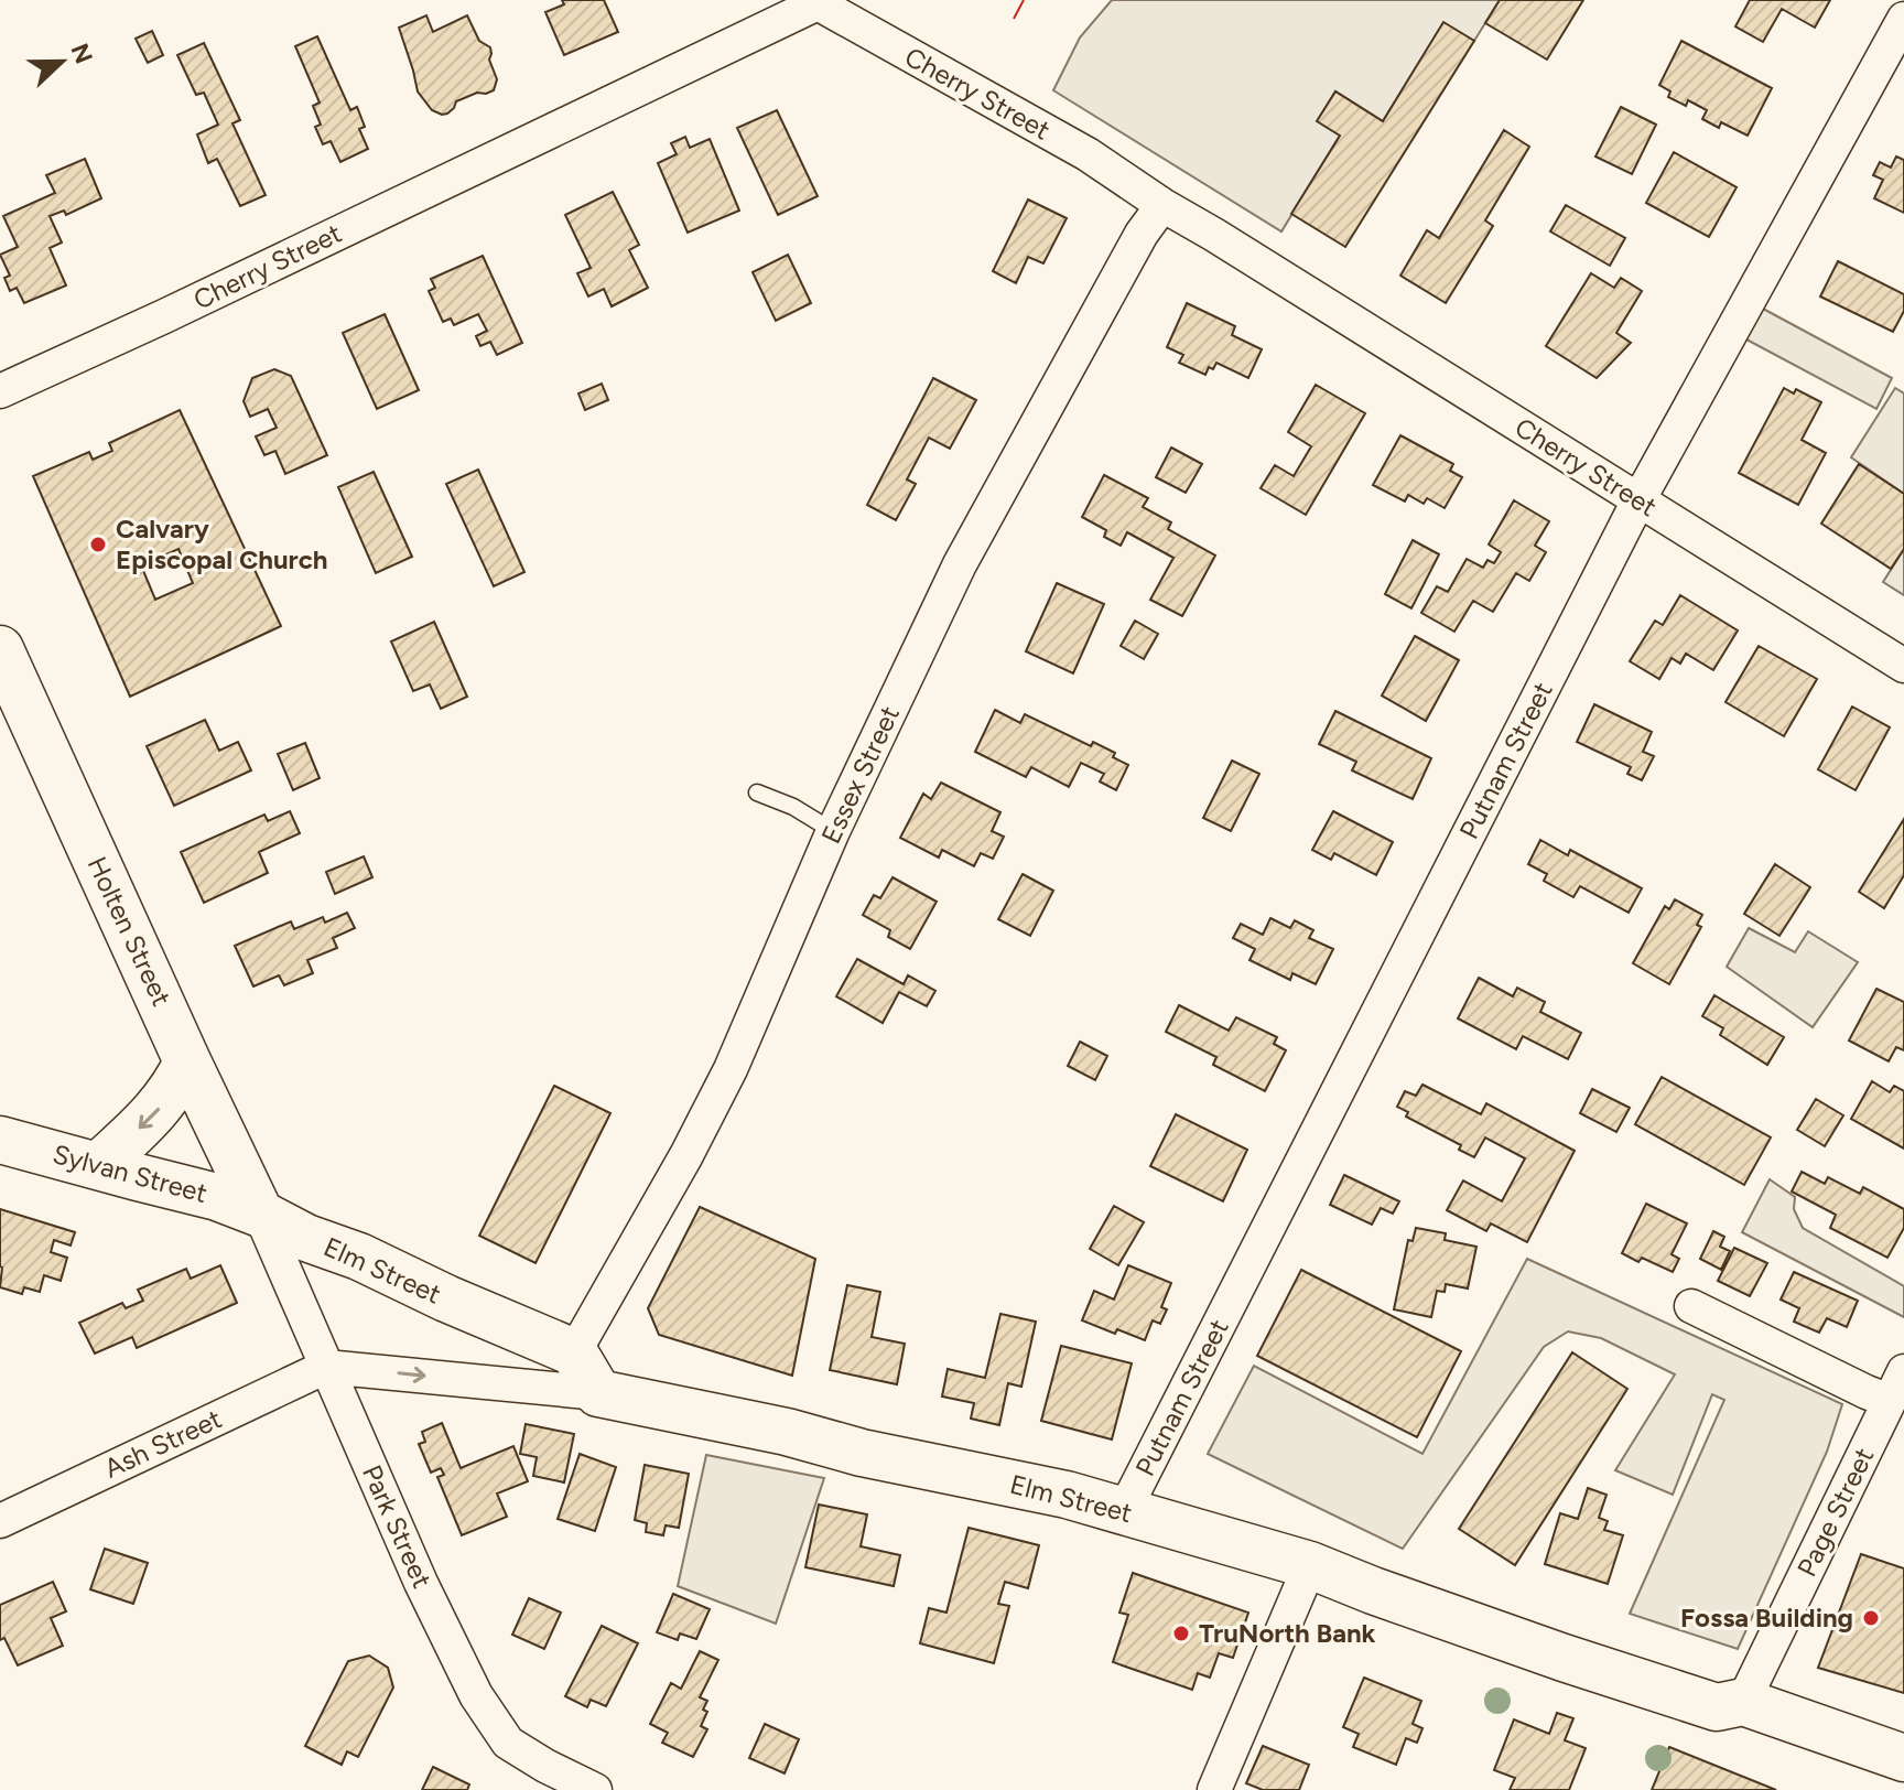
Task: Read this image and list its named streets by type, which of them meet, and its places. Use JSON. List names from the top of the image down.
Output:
{
  "streets": {
    "main road": ["Holten Street", "Sylvan Street", "Elm Street"],
    "street": [
      "Cherry Street",
      "Putnam Street",
      "Essex Street",
      "Ash Street",
      "Page Street",
      "Park Street"
    ]
  },
  "crossings": [
    ["Cherry Street", "Putnam Street"],
    ["Cherry Street", "Essex Street"],
    ["Putnam Street", "Elm Street"],
    ["Essex Street", "Elm Street"],
    ["Holten Street", "Sylvan Street"],
    ["Holten Street", "Elm Street"],
    ["Holten Street", "Park Street"],
    ["Sylvan Street", "Elm Street"],
    ["Sylvan Street", "Park Street"],
    ["Elm Street", "Page Street"],
    ["Elm Street", "Park Street"],
    ["Ash Street", "Park Street"]
  ],
  "places": ["Calvary Episcopal Church", "Fossa Building", "TruNorth Bank"],
  "north": "right"
}
